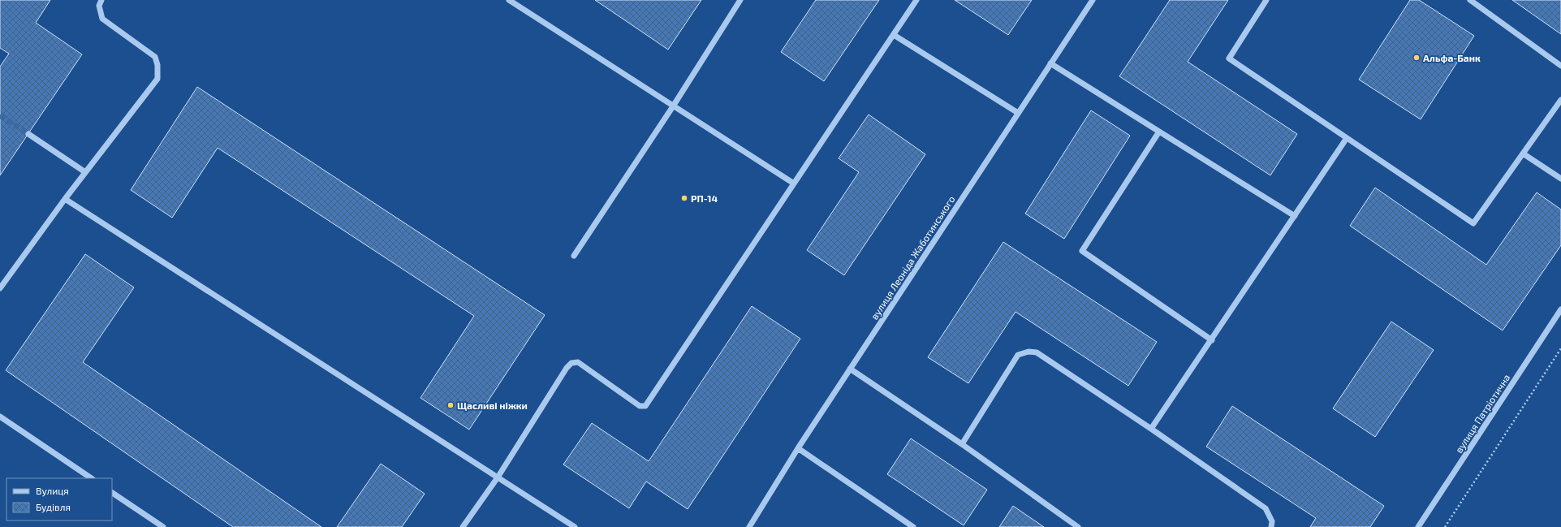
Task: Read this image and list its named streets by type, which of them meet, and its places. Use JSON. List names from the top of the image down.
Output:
{
  "streets": {
    "street": ["вулиця Леоніда Жаботинського", "вулиця Патріотична"]
  },
  "places": ["Альфа-Банк", "РП-14", "Щасливі ніжки"],
  "legend": ["Вулиця", "Будівля"]
}
